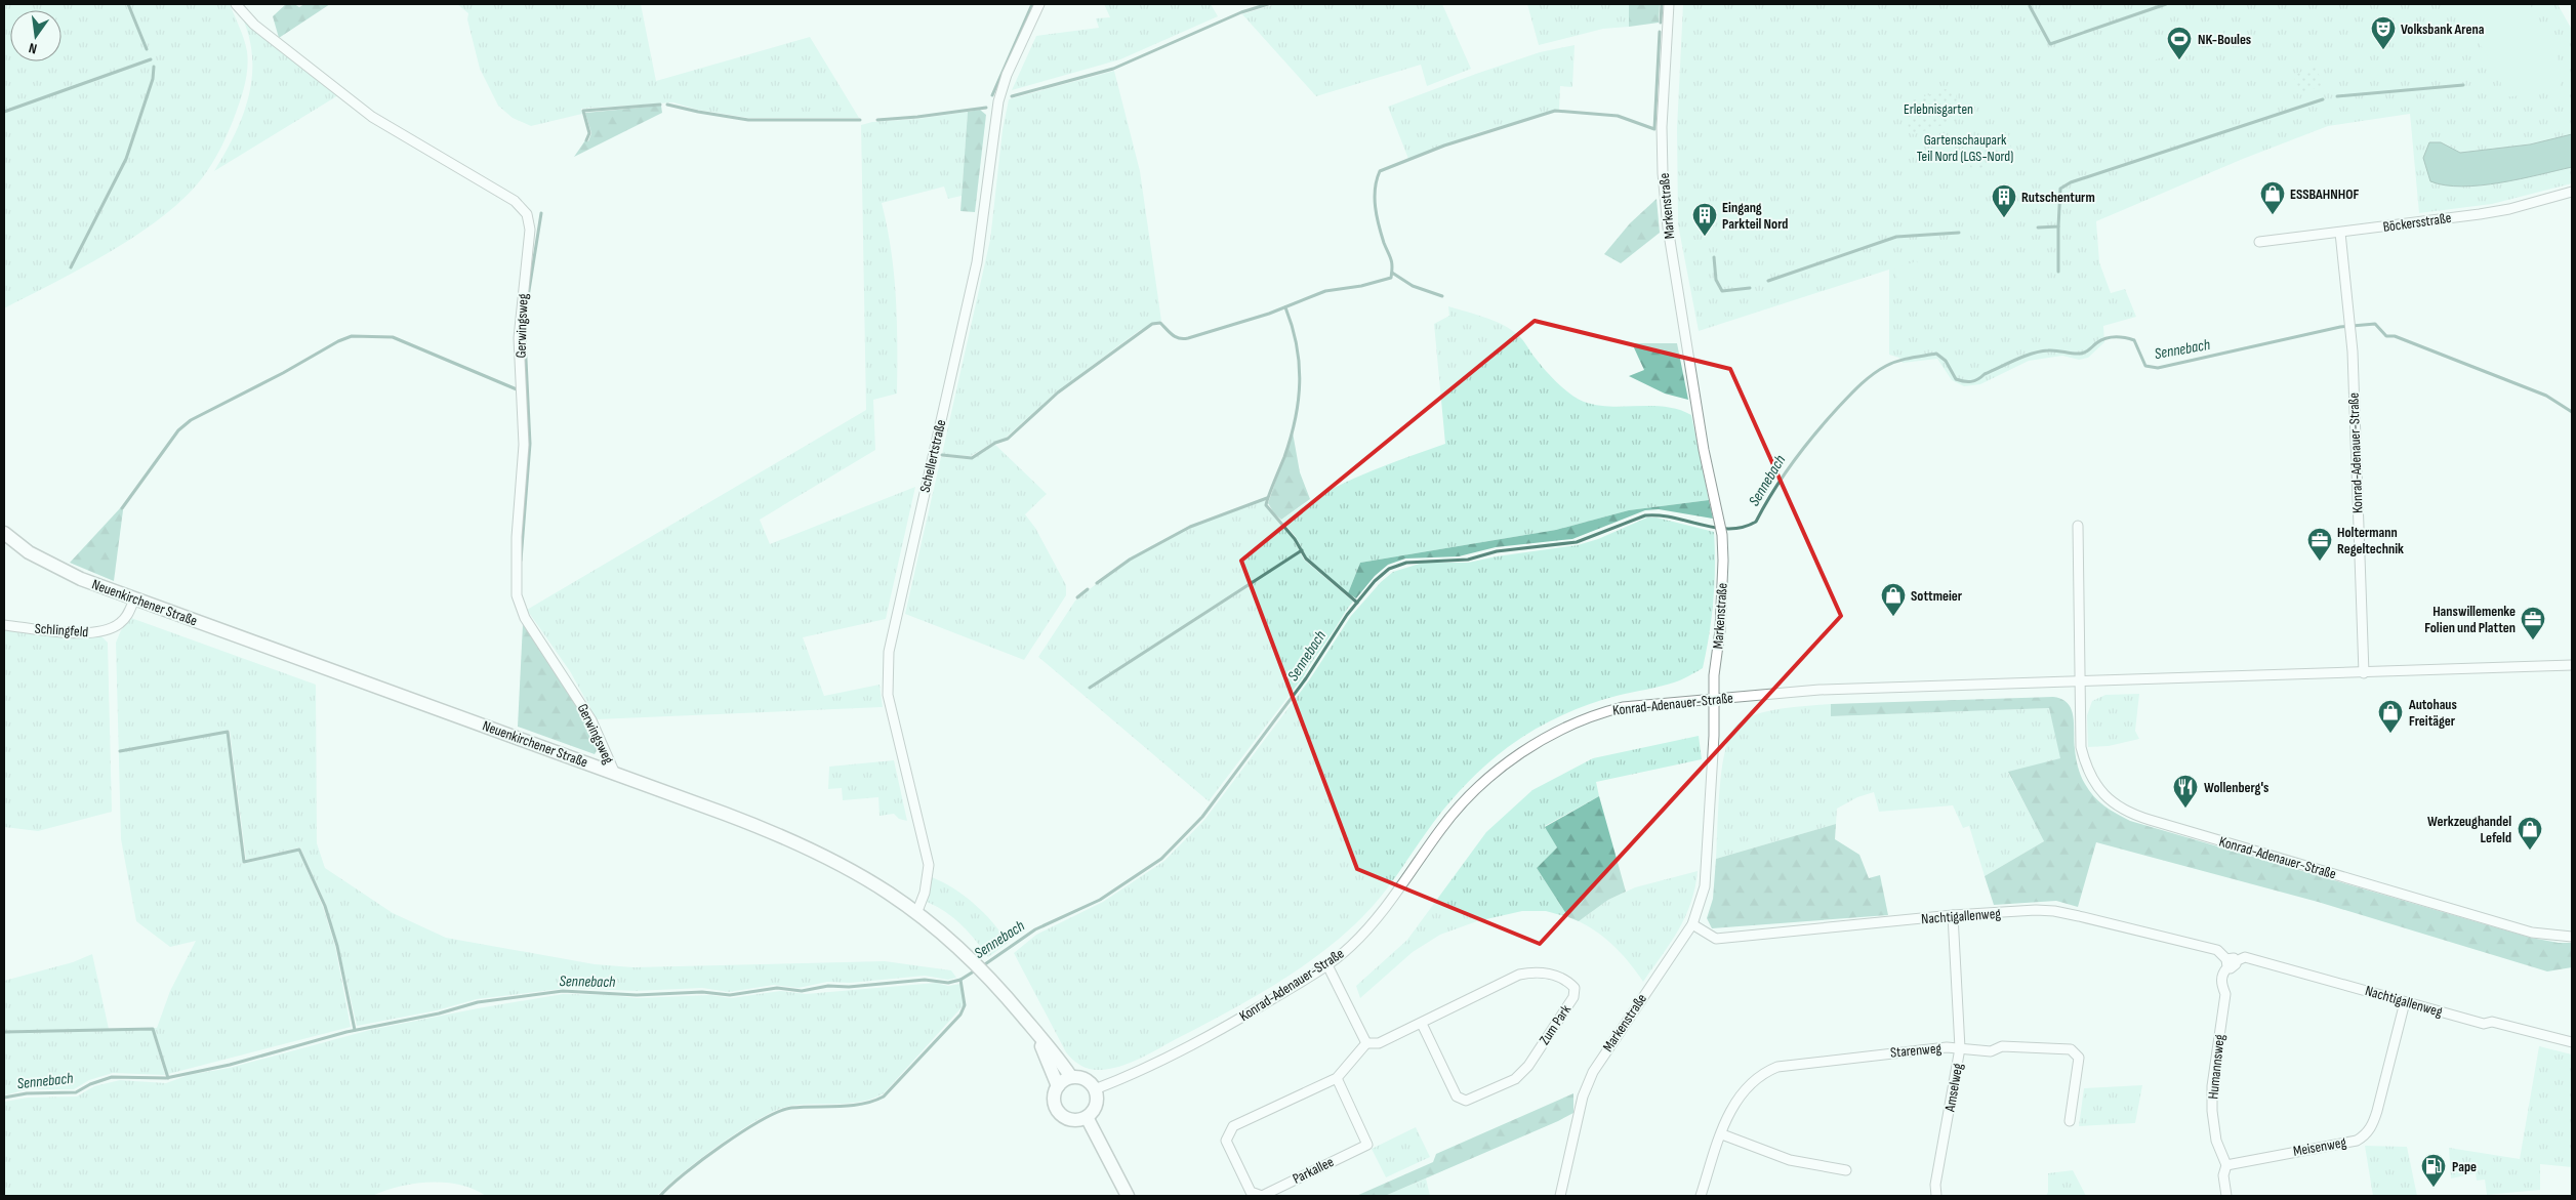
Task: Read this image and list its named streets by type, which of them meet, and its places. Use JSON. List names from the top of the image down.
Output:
{
  "streets": {
    "street": [
      "Markenstraße",
      "Böckersstraße",
      "Gerwingsweg",
      "Konrad-Adenauer-Straße",
      "Schellertstraße",
      "Neuenkirchener Straße",
      "Schlingfeld",
      "Nachtigallenweg",
      "Zum Park",
      "Starenweg",
      "Humannsweg",
      "Amselweg",
      "Meisenweg",
      "Parkallee"
    ]
  },
  "crossings": [
    ["Markenstraße", "Konrad-Adenauer-Straße"],
    ["Markenstraße", "Nachtigallenweg"],
    ["Böckersstraße", "Konrad-Adenauer-Straße"],
    ["Gerwingsweg", "Neuenkirchener Straße"],
    ["Konrad-Adenauer-Straße", "Neuenkirchener Straße"],
    ["Schellertstraße", "Neuenkirchener Straße"],
    ["Neuenkirchener Straße", "Schlingfeld"],
    ["Nachtigallenweg", "Humannsweg"],
    ["Nachtigallenweg", "Amselweg"],
    ["Nachtigallenweg", "Meisenweg"],
    ["Zum Park", "Parkallee"],
    ["Starenweg", "Amselweg"],
    ["Humannsweg", "Meisenweg"]
  ],
  "water": ["Sennebach"],
  "parks": ["Erlebnisgarten", "Gartenschaupark Teil Nord (LGS-Nord)"],
  "places": {
    "theatre": ["Volksbank Arena"],
    "sports": ["NK-Boules"],
    "shop": [
      "ESSBAHNHOF",
      "Sottmeier",
      "Autohaus Freitäger",
      "Werkzeughandel Lefeld"
    ],
    "building": ["Rutschenturm", "Eingang Parkteil Nord"],
    "office": ["Holtermann Regeltechnik", "Hanswillemenke Folien und Platten"],
    "restaurant": ["Wollenberg's"],
    "fuel station": ["Pape"]
  },
  "north": "bottom"
}
